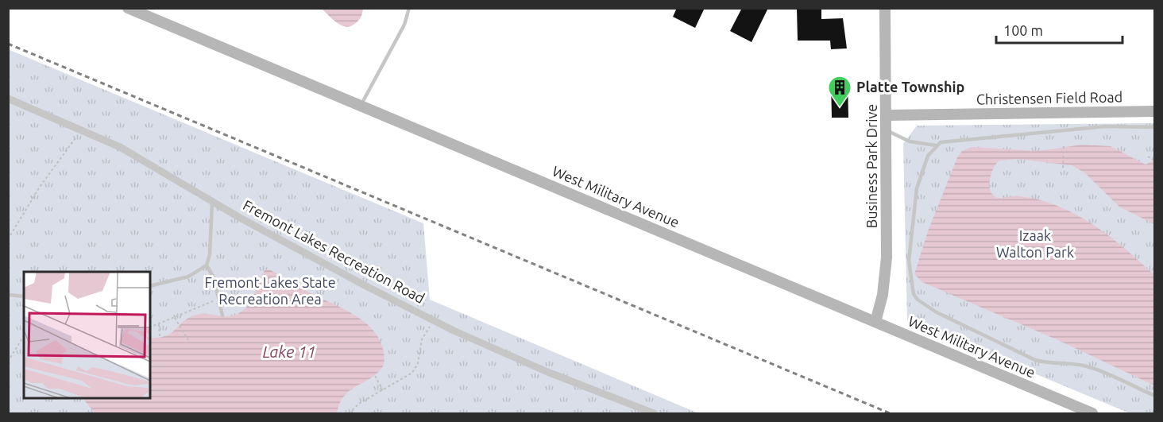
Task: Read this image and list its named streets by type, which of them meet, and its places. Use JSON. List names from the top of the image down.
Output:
{
  "streets": {
    "street": [
      "Christensen Field Road",
      "Business Park Drive",
      "West Military Avenue",
      "Fremont Lakes Recreation Road"
    ]
  },
  "crossings": [
    ["Christensen Field Road", "Business Park Drive"],
    ["Business Park Drive", "West Military Avenue"]
  ],
  "water": ["Lake 11"],
  "parks": ["Izaak Walton Park", "Fremont Lakes State Recreation Area"],
  "places": {
    "building": ["Platte Township"]
  },
  "scale_bar": "100 m"
}
